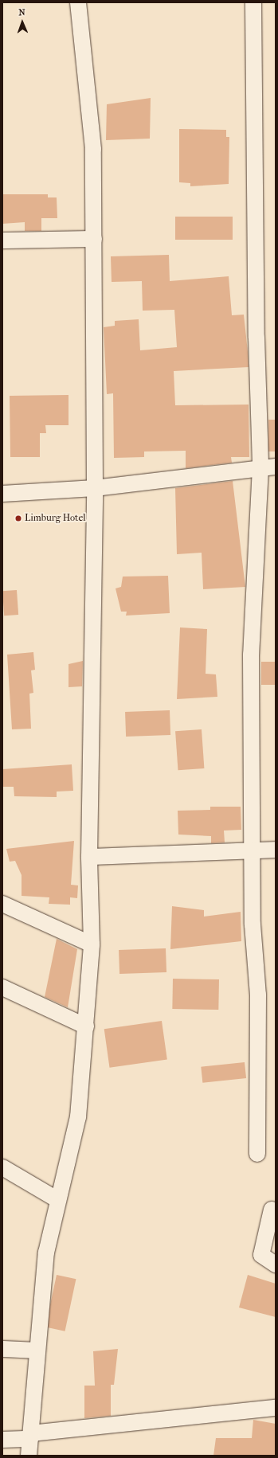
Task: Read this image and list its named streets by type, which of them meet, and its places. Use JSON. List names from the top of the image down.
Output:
{
  "places": ["Limburg Hotel"],
  "north": "top"
}
